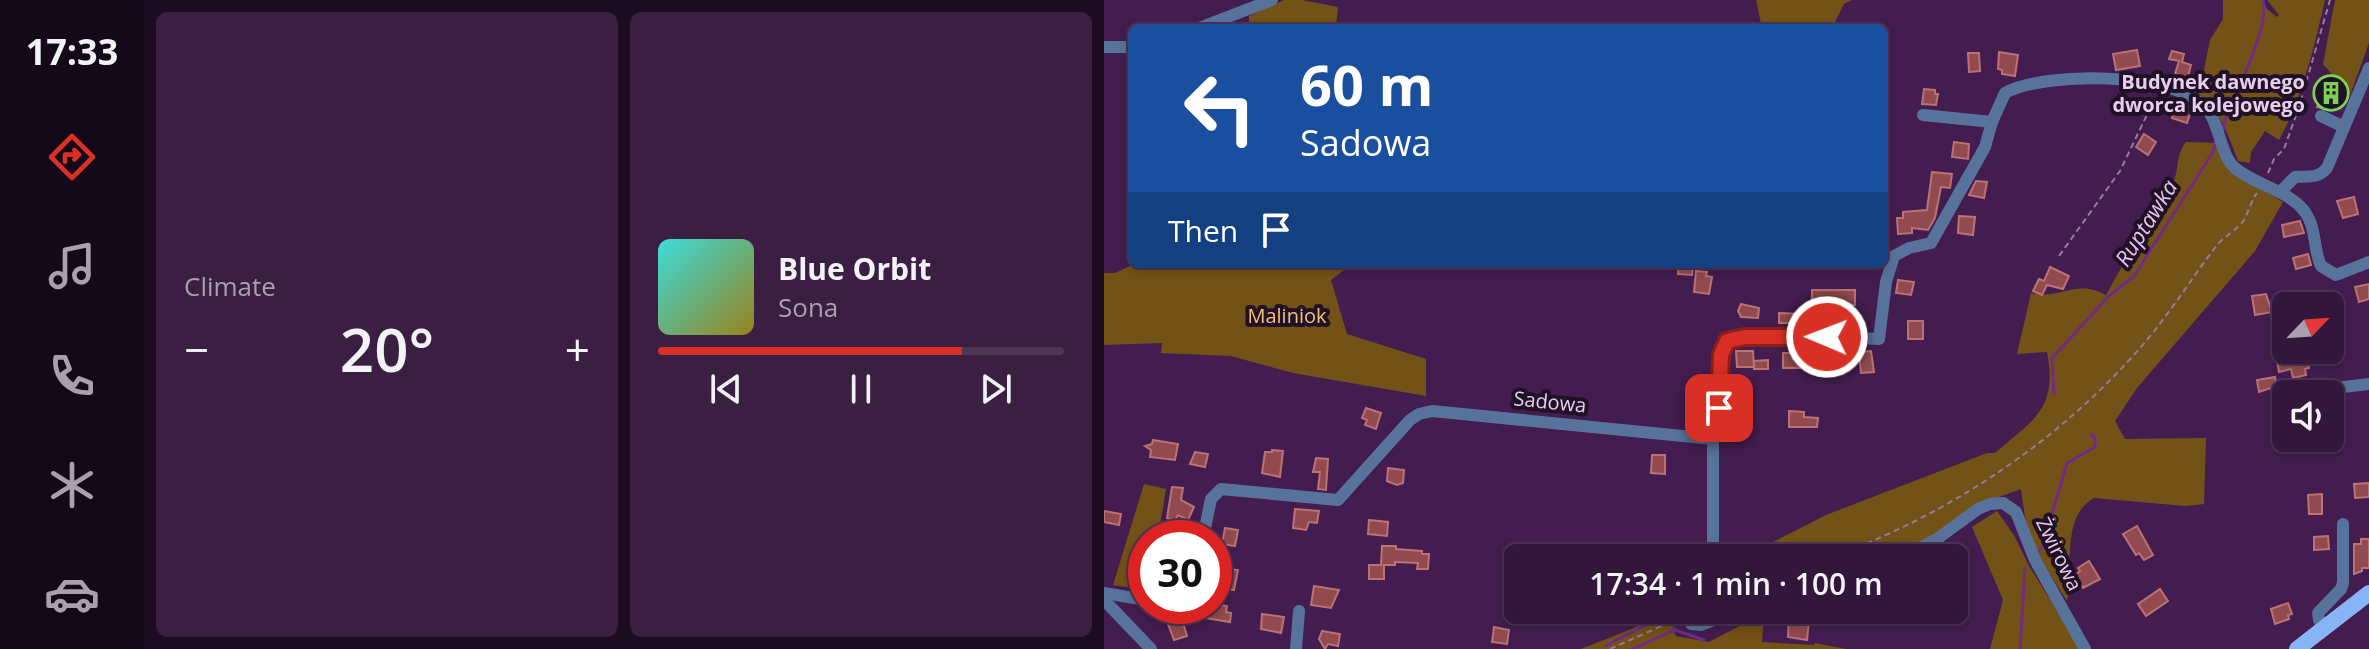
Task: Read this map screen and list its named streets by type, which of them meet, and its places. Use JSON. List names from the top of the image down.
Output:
{
  "streets": {
    "street": ["Sadowa", "Żwirowa"]
  },
  "water": ["Ruptawka"],
  "parks": ["Maliniok"],
  "places": {
    "building": ["Budynek dawnego dworca kolejowego"]
  },
  "north": "top right",
  "page": {
    "tabs": "17:33",
    "tile": "Climate",
    "turn": ["60 m", "Sadowa"],
    "then": "Then",
    "song": ["Blue Orbit", "Sona"],
    "heat": ["−", "20°", "+"],
    "limit": "30",
    "trip": "17:34 · 1 min · 100 m"
  }
}
